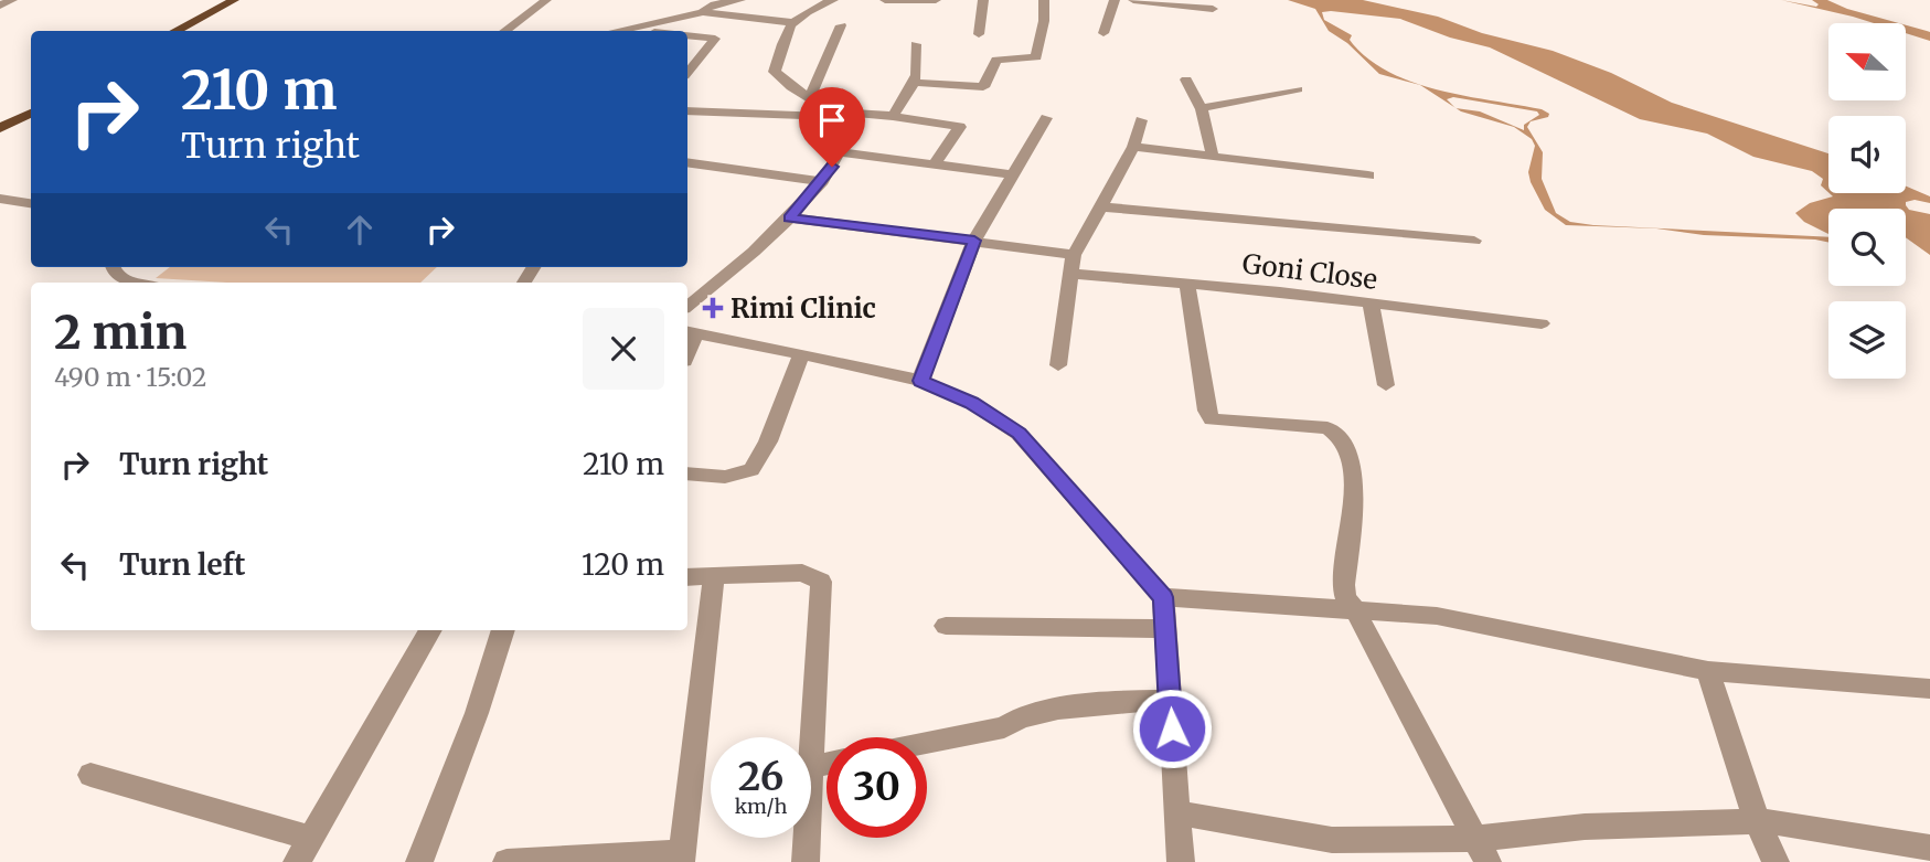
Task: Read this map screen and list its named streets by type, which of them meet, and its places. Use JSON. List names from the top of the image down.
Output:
{
  "streets": {
    "street": ["Goni Close"]
  },
  "places": {
    "health": ["Rimi Clinic"]
  },
  "north": "left",
  "page": {
    "turn": ["210 m", "Turn right"],
    "heading": ["2 min", "490 m · 15:02"],
    "list": [
      {
        "name": "Turn right",
        "value": "210 m"
      },
      {
        "name": "Turn left",
        "value": "120 m"
      }
    ],
    "speed": "26 km/h",
    "limit": "30"
  }
}
